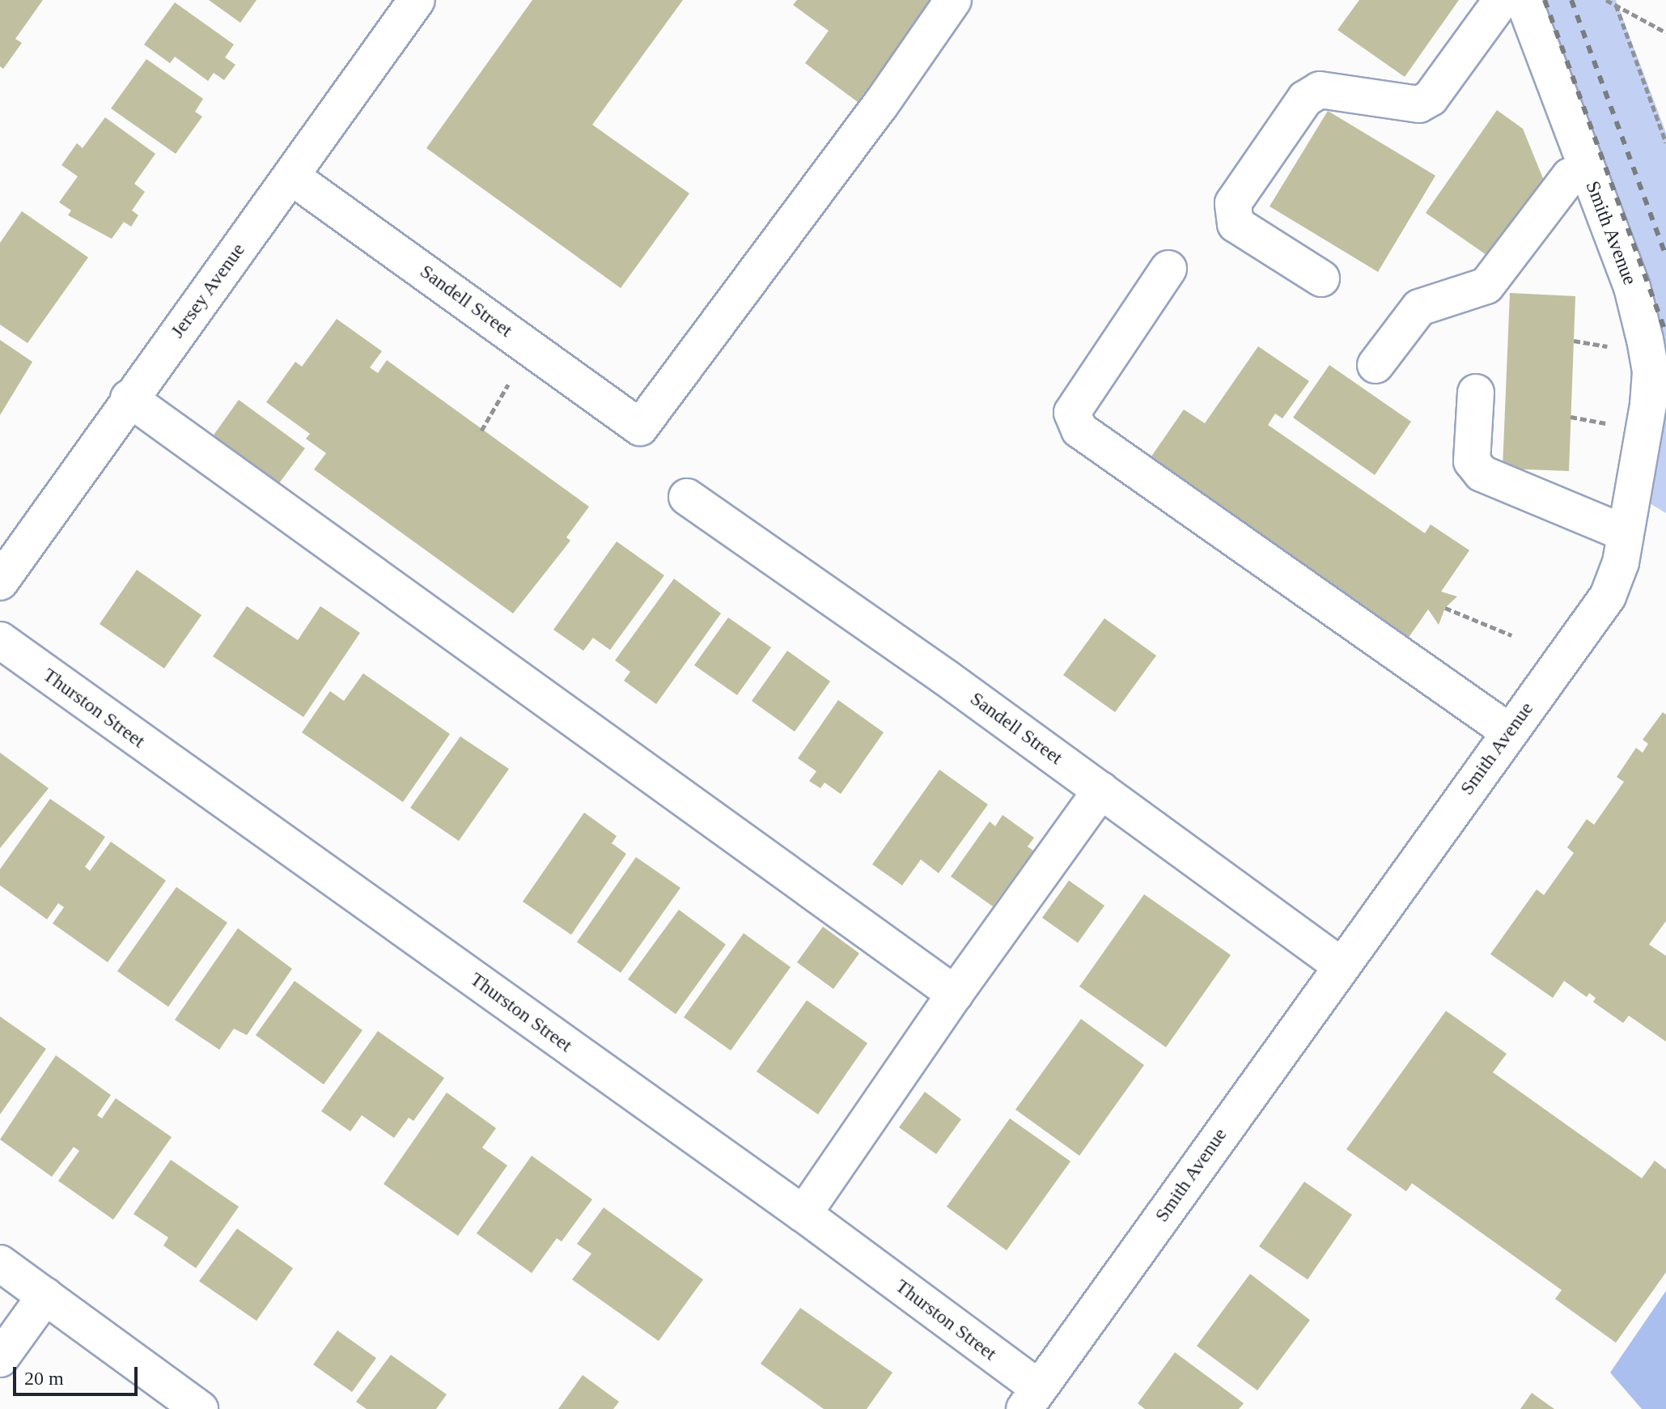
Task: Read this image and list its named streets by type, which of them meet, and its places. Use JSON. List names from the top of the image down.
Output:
{
  "streets": {
    "street": [
      "Smith Avenue",
      "Jersey Avenue",
      "Sandell Street",
      "Thurston Street"
    ]
  },
  "crossings": [
    ["Smith Avenue", "Sandell Street"],
    ["Smith Avenue", "Thurston Street"],
    ["Jersey Avenue", "Sandell Street"]
  ],
  "scale_bar": "20 m"
}
